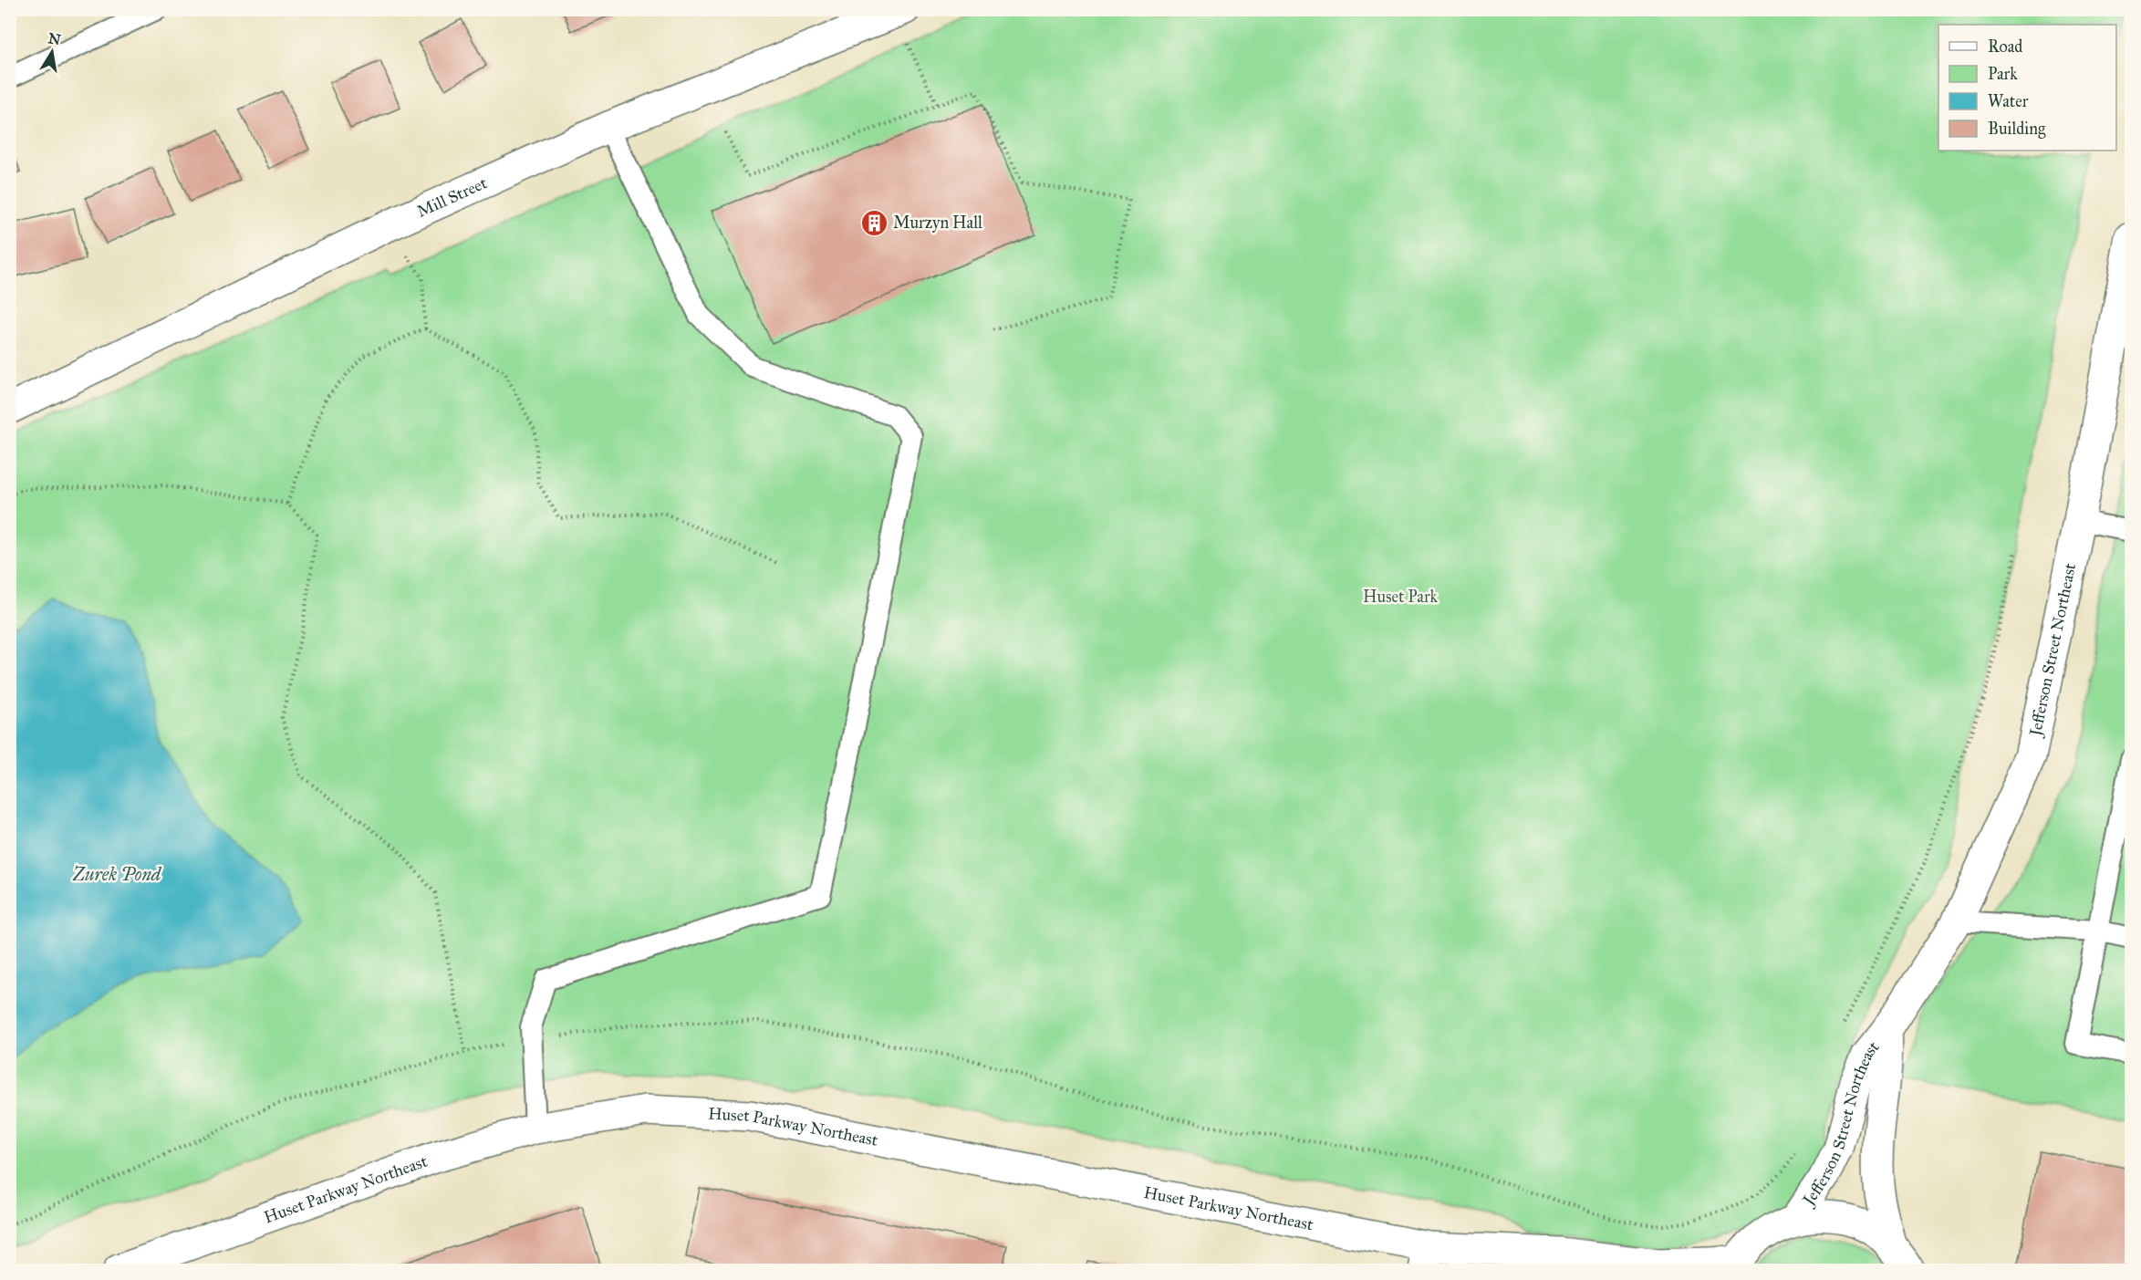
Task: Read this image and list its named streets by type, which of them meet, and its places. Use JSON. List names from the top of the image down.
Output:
{
  "streets": {
    "street": ["Mill Street", "Jefferson Street Northeast", "Huset Parkway Northeast"]
  },
  "water": ["Zurek Pond"],
  "parks": ["Huset Park"],
  "places": {
    "building": ["Murzyn Hall"]
  },
  "legend": [
    "Road",
    "Park",
    "Water",
    "Building"
  ],
  "north": "top"
}
